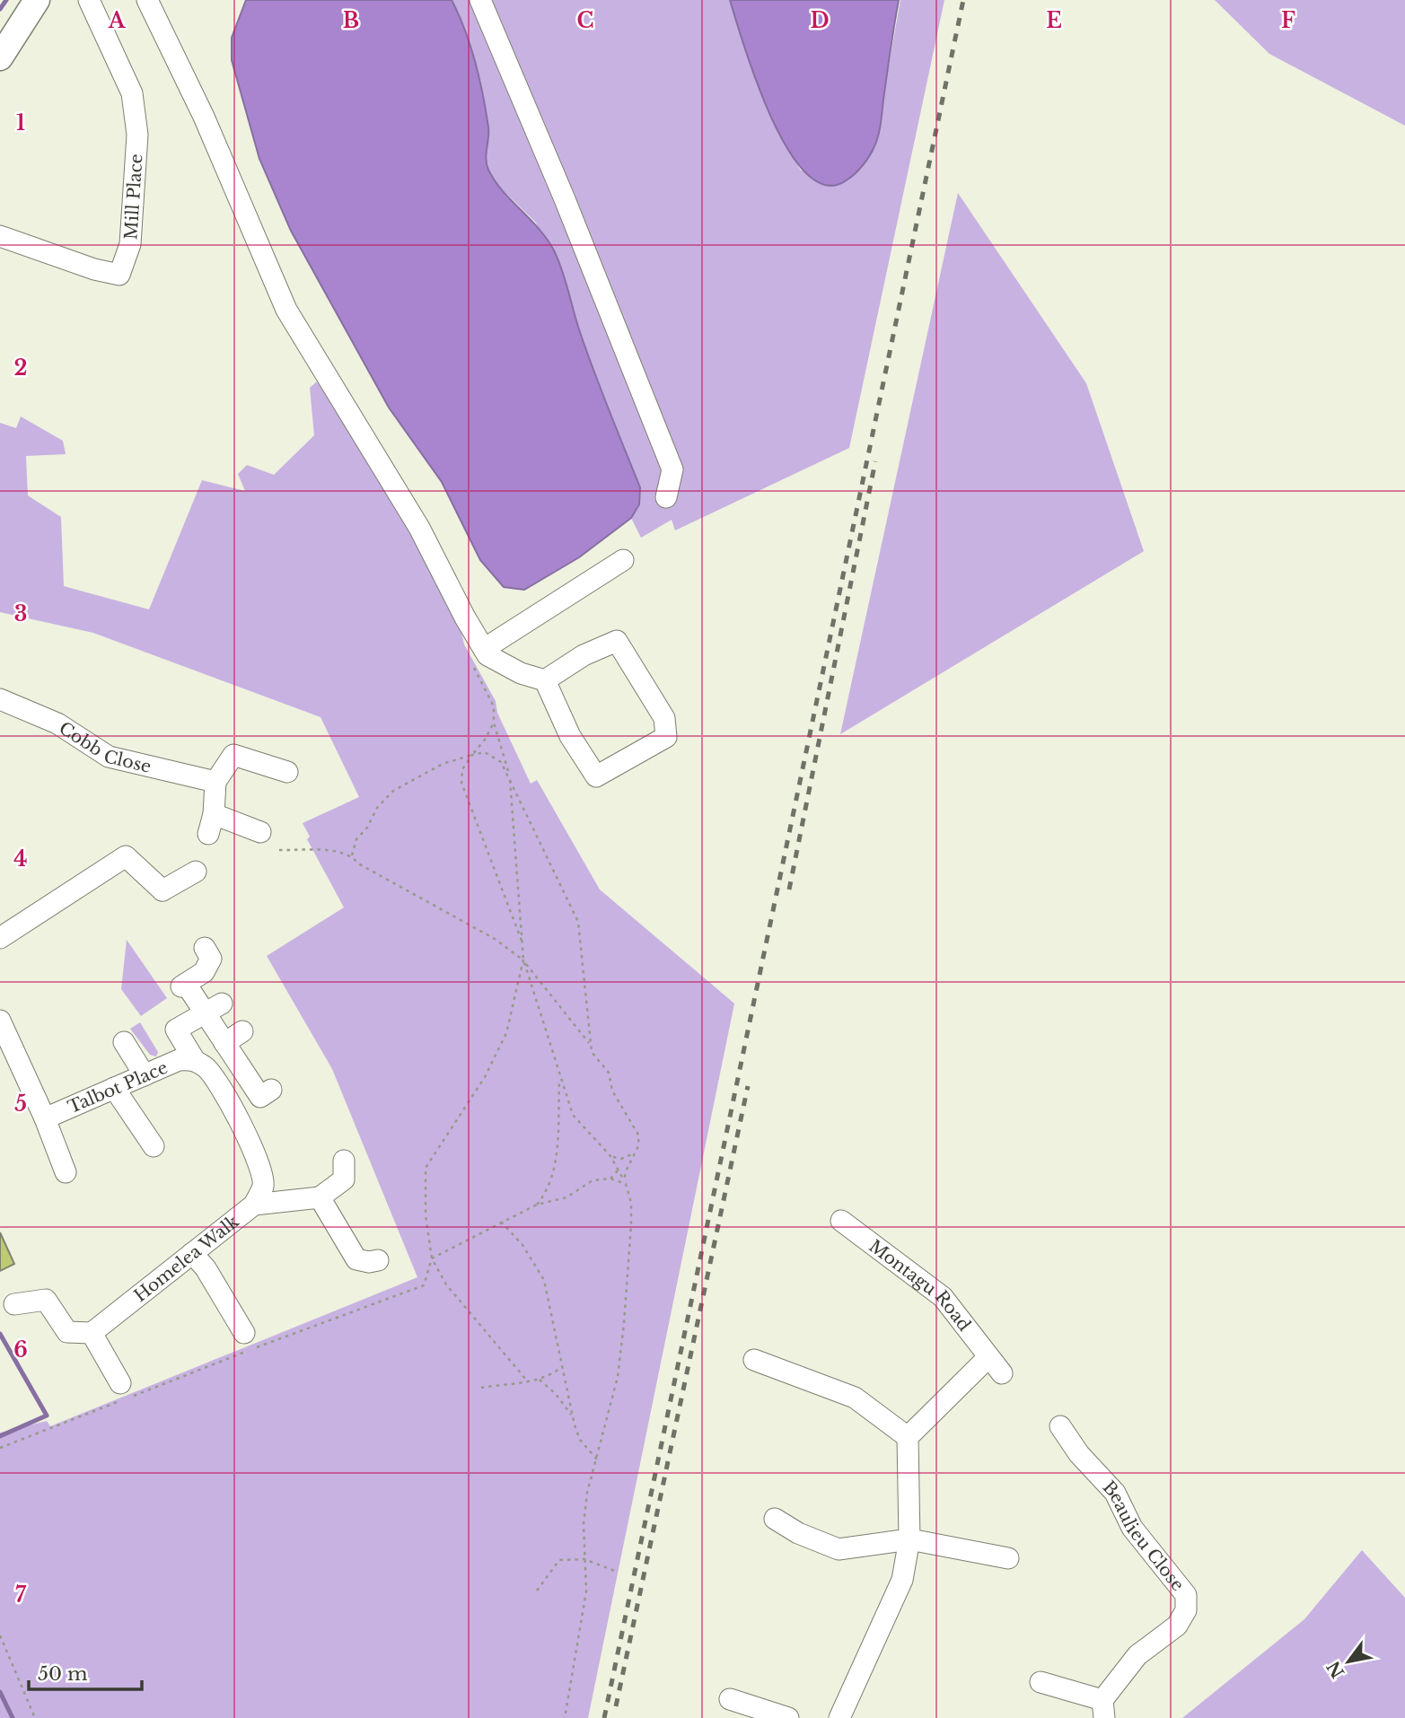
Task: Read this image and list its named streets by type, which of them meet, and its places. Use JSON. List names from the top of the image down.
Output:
{
  "streets": {
    "street": [
      "Mill Place",
      "Cobb Close",
      "Talbot Place",
      "Homelea Walk",
      "Montagu Road",
      "Beaulieu Close"
    ]
  },
  "crossings": [
    ["Talbot Place", "Homelea Walk"]
  ],
  "scale_bar": "50 m",
  "north": "bottom left",
  "grid": {
    "columns": [
      "A",
      "B",
      "C",
      "D",
      "E",
      "F"
    ],
    "rows": [
      "1",
      "2",
      "3",
      "4",
      "5",
      "6",
      "7"
    ]
  }
}
